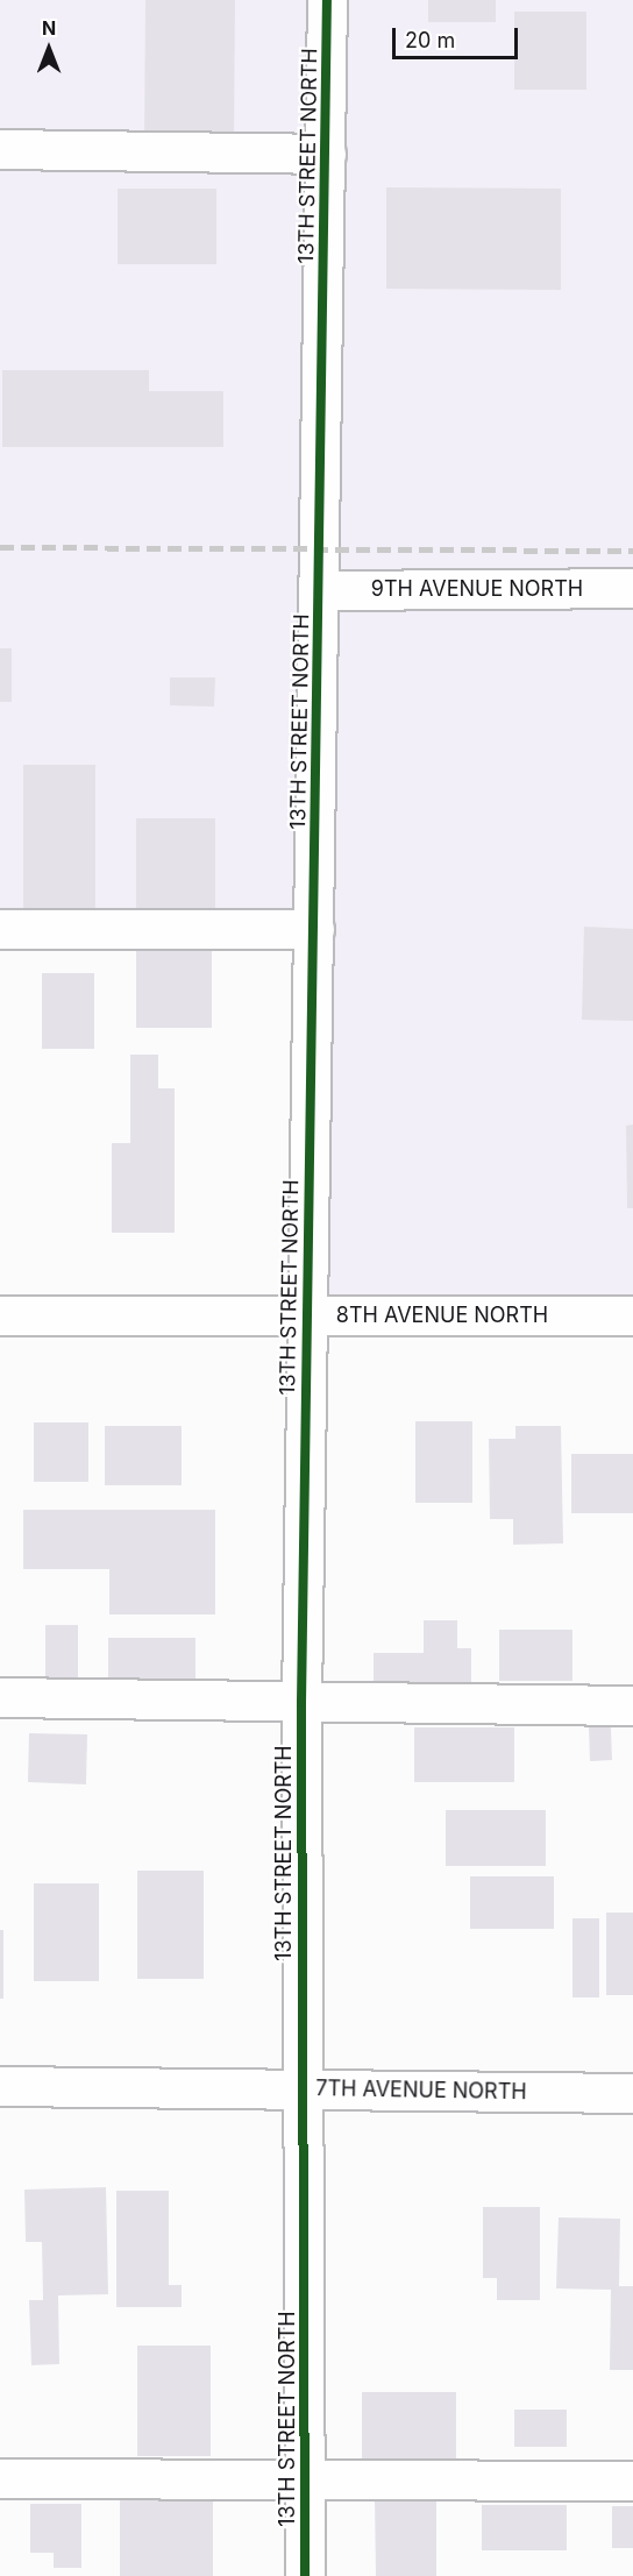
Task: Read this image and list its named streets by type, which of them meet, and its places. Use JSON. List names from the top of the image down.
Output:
{
  "streets": {
    "street": [
      "13TH STREET NORTH",
      "9TH AVENUE NORTH",
      "8TH AVENUE NORTH",
      "7TH AVENUE NORTH"
    ]
  },
  "crossings": [
    ["13TH STREET NORTH", "9TH AVENUE NORTH"],
    ["13TH STREET NORTH", "8TH AVENUE NORTH"],
    ["13TH STREET NORTH", "7TH AVENUE NORTH"]
  ],
  "scale_bar": "20 m",
  "north": "top"
}
